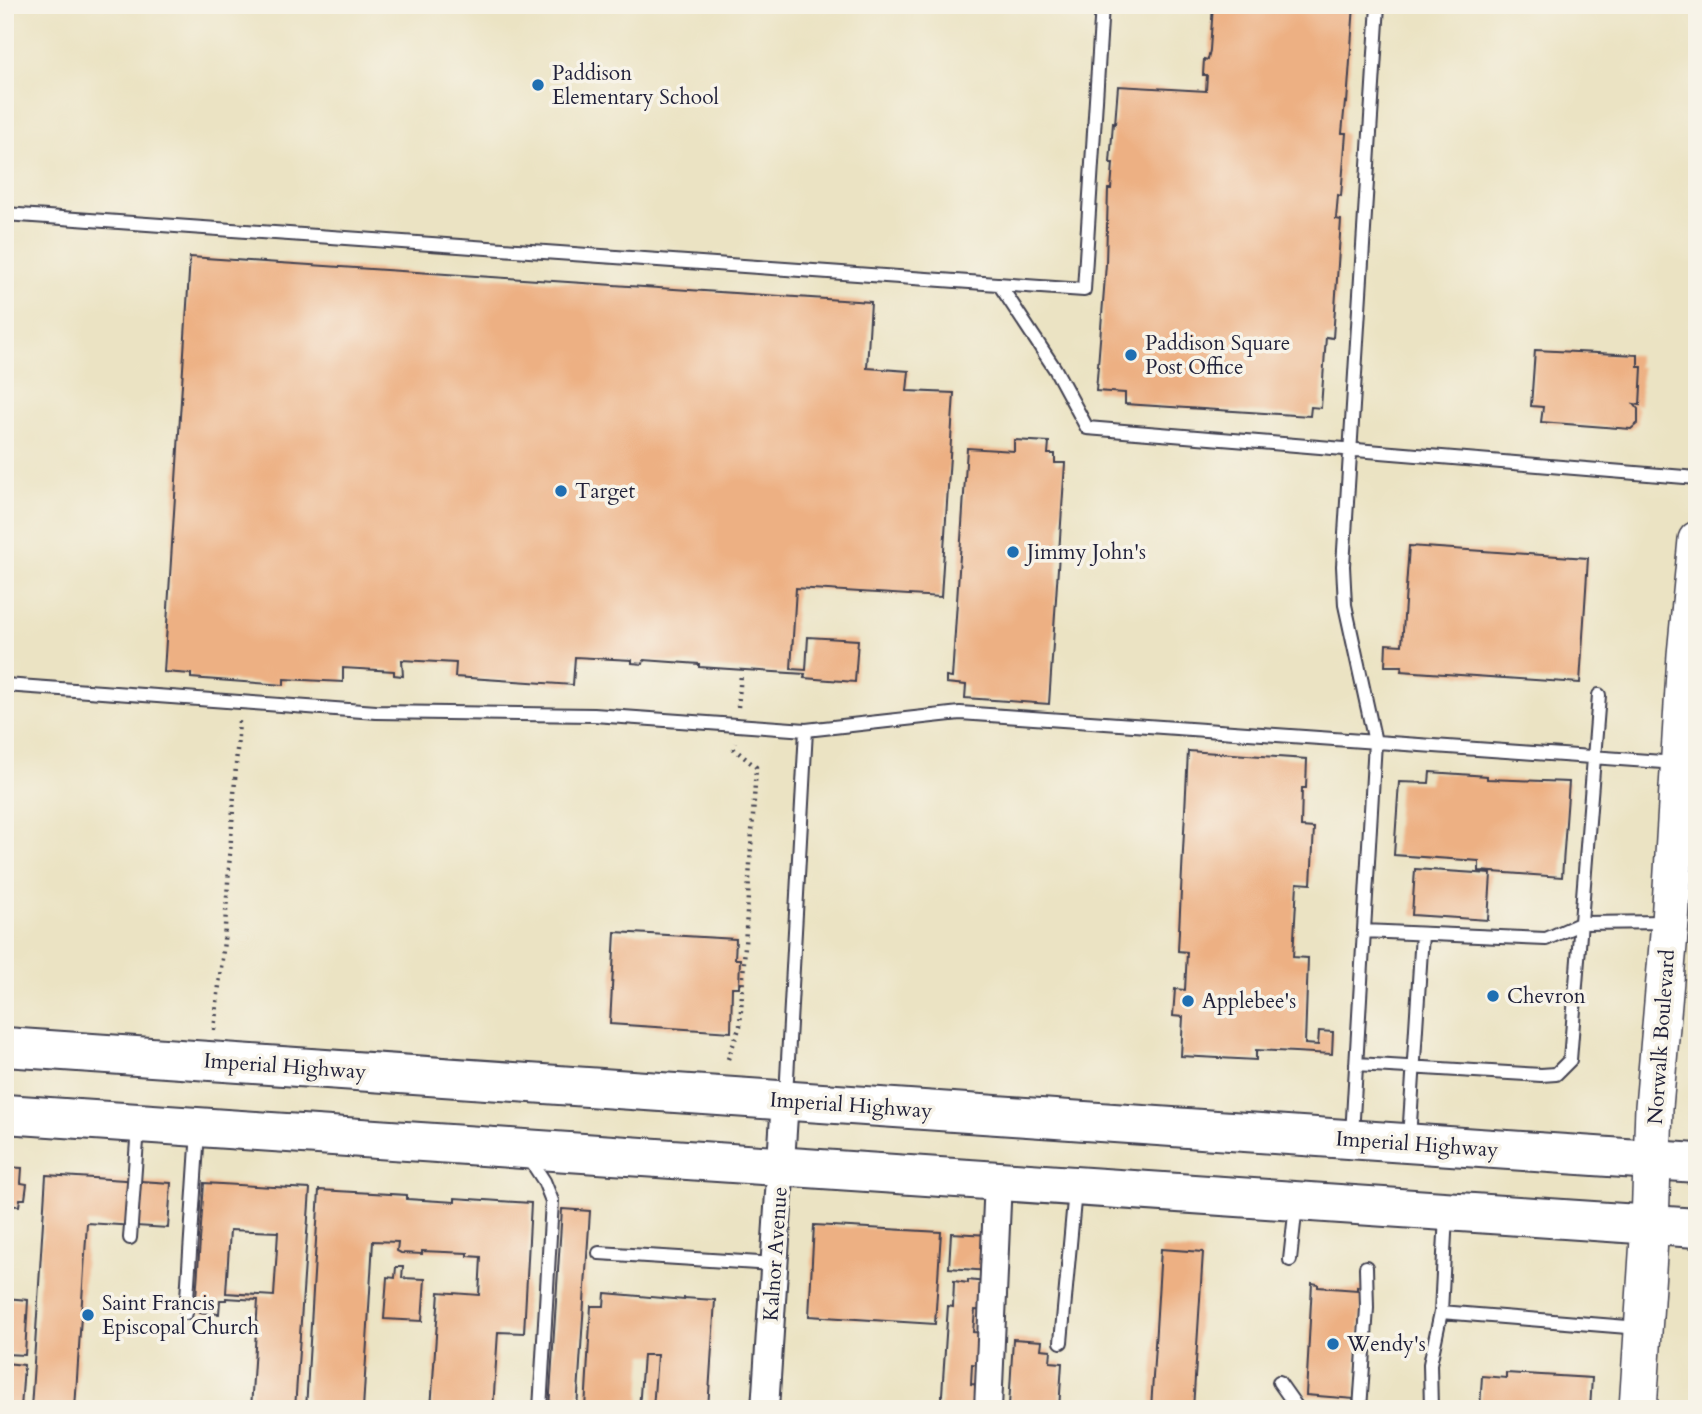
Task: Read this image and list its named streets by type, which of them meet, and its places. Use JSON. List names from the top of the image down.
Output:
{
  "streets": {
    "main road": ["Norwalk Boulevard", "Imperial Highway"],
    "street": ["Kalnor Avenue"]
  },
  "crossings": [
    ["Norwalk Boulevard", "Imperial Highway"],
    ["Imperial Highway", "Kalnor Avenue"]
  ],
  "places": [
    "Paddison Elementary School",
    "Paddison Square Post Office",
    "Target",
    "Jimmy John's",
    "Chevron",
    "Applebee's",
    "Saint Francis Episcopal Church",
    "Wendy's"
  ]
}
